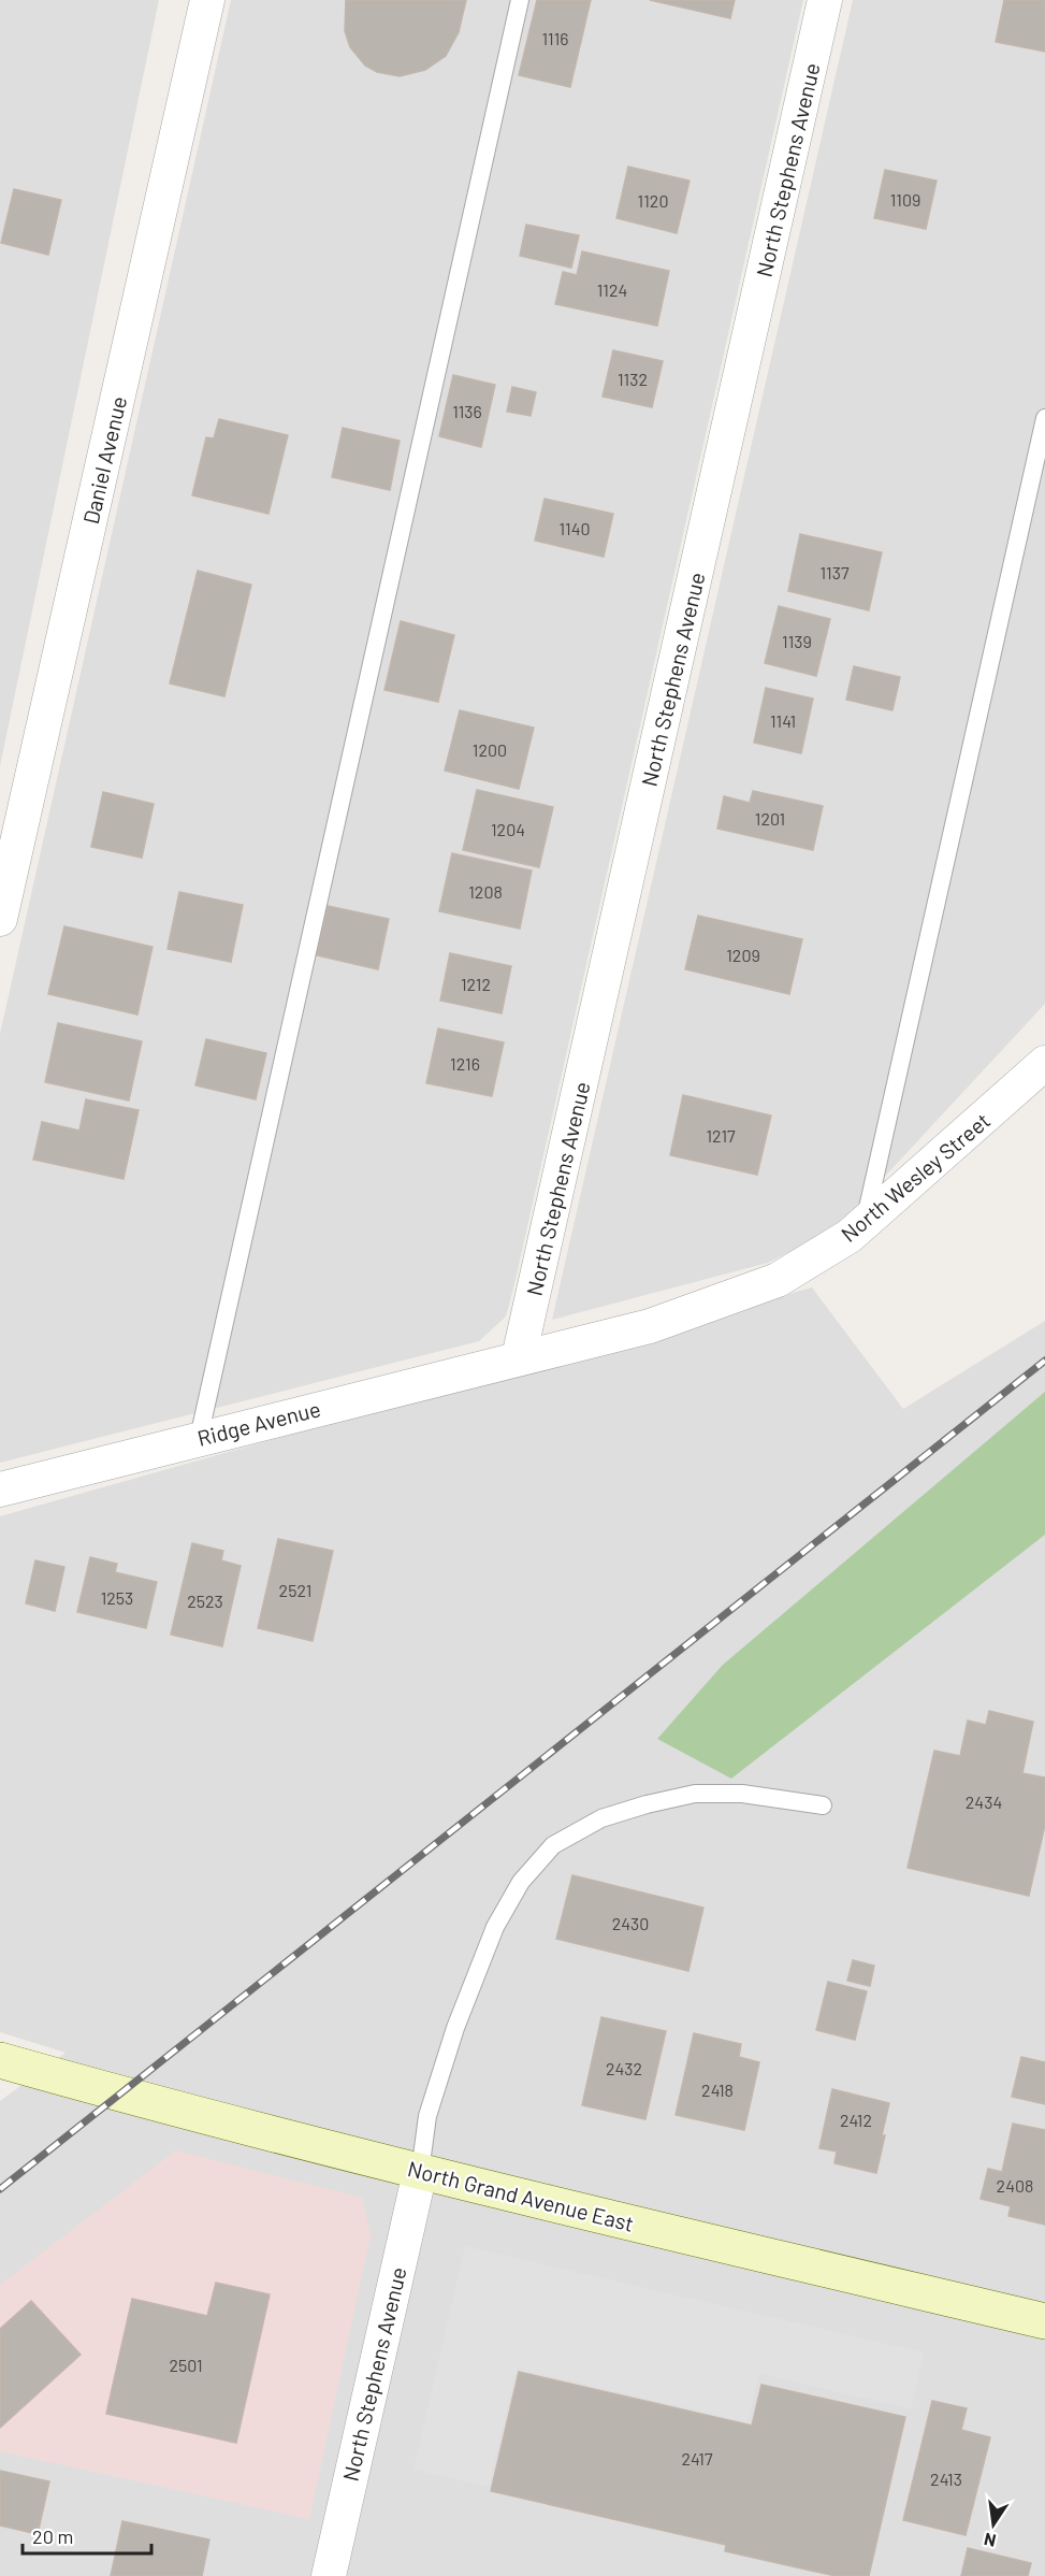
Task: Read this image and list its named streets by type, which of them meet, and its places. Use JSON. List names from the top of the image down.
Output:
{
  "streets": {
    "street": [
      "North Stephens Avenue",
      "Daniel Avenue",
      "North Wesley Street",
      "Ridge Avenue",
      "North Grand Avenue East"
    ]
  },
  "crossings": [
    ["North Stephens Avenue", "North Wesley Street"],
    ["North Stephens Avenue", "Ridge Avenue"],
    ["North Stephens Avenue", "North Grand Avenue East"],
    ["North Wesley Street", "Ridge Avenue"]
  ],
  "house_numbers": [
    "1116",
    "1109",
    "1120",
    "1124",
    "1132",
    "1136",
    "1140",
    "1137",
    "1139",
    "1141",
    "1200",
    "1201",
    "1204",
    "1208",
    "1209",
    "1212",
    "1216",
    "1217",
    "2521",
    "1253",
    "2523",
    "2434",
    "2430",
    "2432",
    "2418",
    "2412",
    "2408",
    "2501",
    "2417",
    "2413"
  ],
  "scale_bar": "20 m",
  "north": "bottom"
}
